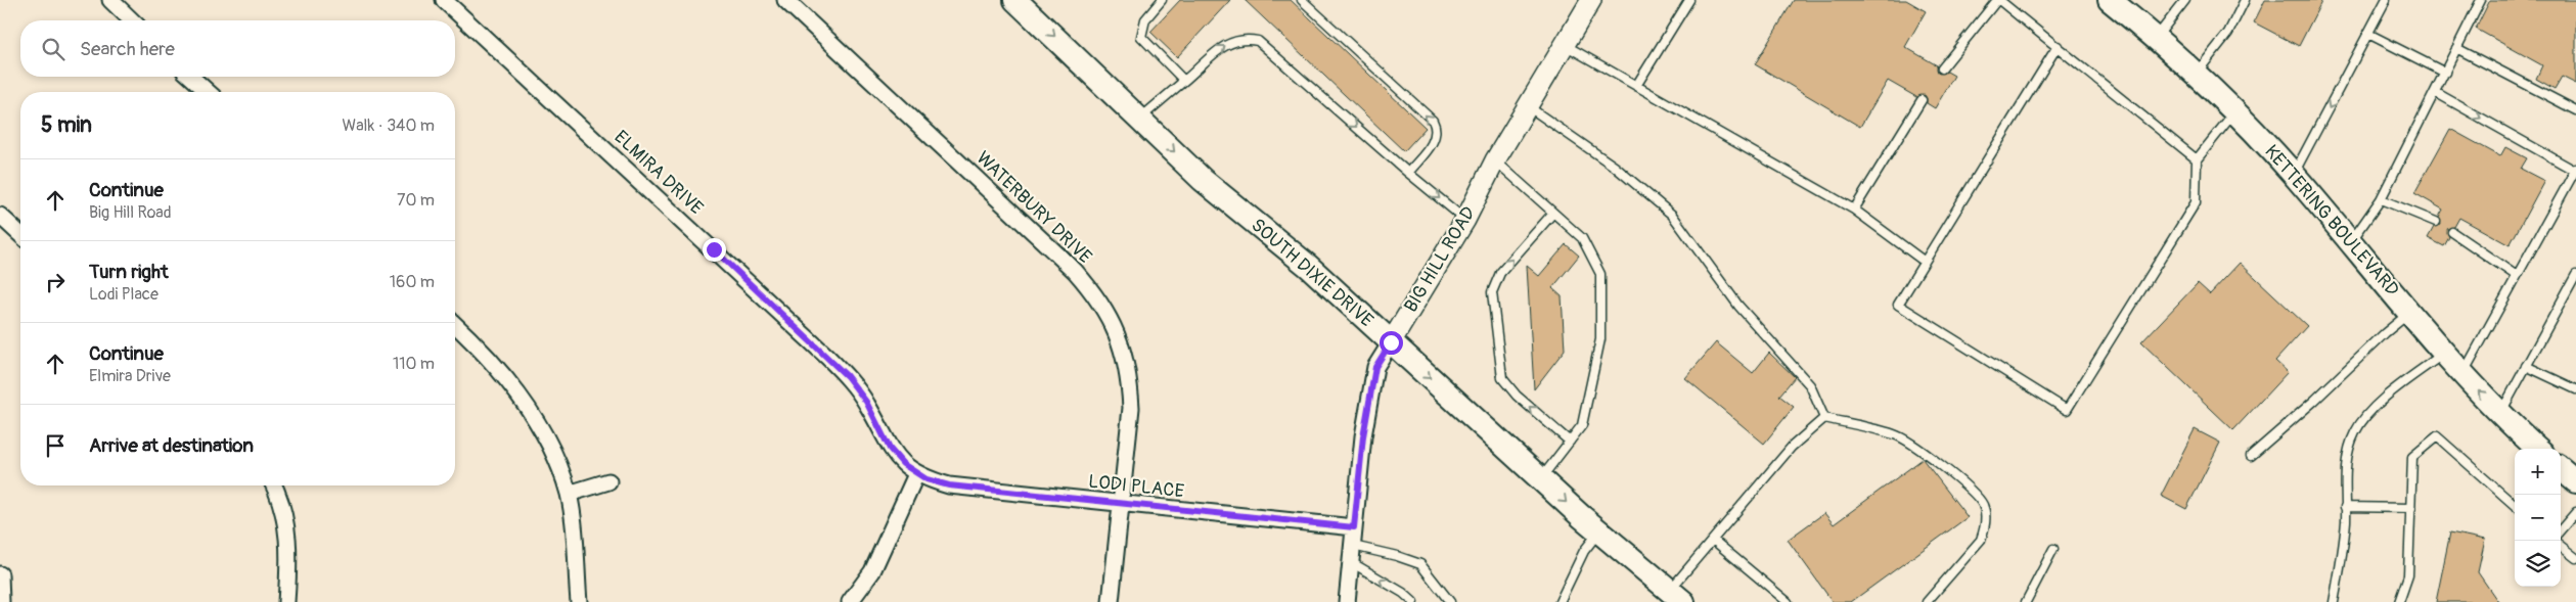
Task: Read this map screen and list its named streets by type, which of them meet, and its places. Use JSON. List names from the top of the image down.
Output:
{
  "streets": {
    "main road": ["KETTERING BOULEVARD", "SOUTH DIXIE DRIVE"],
    "street": [
      "ELMIRA DRIVE",
      "WATERBURY DRIVE",
      "BIG HILL ROAD",
      "LODI PLACE"
    ]
  },
  "crossings": [
    ["ELMIRA DRIVE", "LODI PLACE"],
    ["WATERBURY DRIVE", "LODI PLACE"],
    ["BIG HILL ROAD", "SOUTH DIXIE DRIVE"],
    ["BIG HILL ROAD", "LODI PLACE"]
  ],
  "one_way": ["SOUTH DIXIE DRIVE"],
  "page": {
    "search": "Search here",
    "heading": ["5 min", "Walk · 340 m"],
    "list": [
      ["Continue", "Big Hill Road", "70 m"],
      ["Turn right", "Lodi Place", "160 m"],
      ["Continue", "Elmira Drive", "110 m"],
      "Arrive at destination"
    ],
    "map_buttons": ["+", "−"]
  }
}
